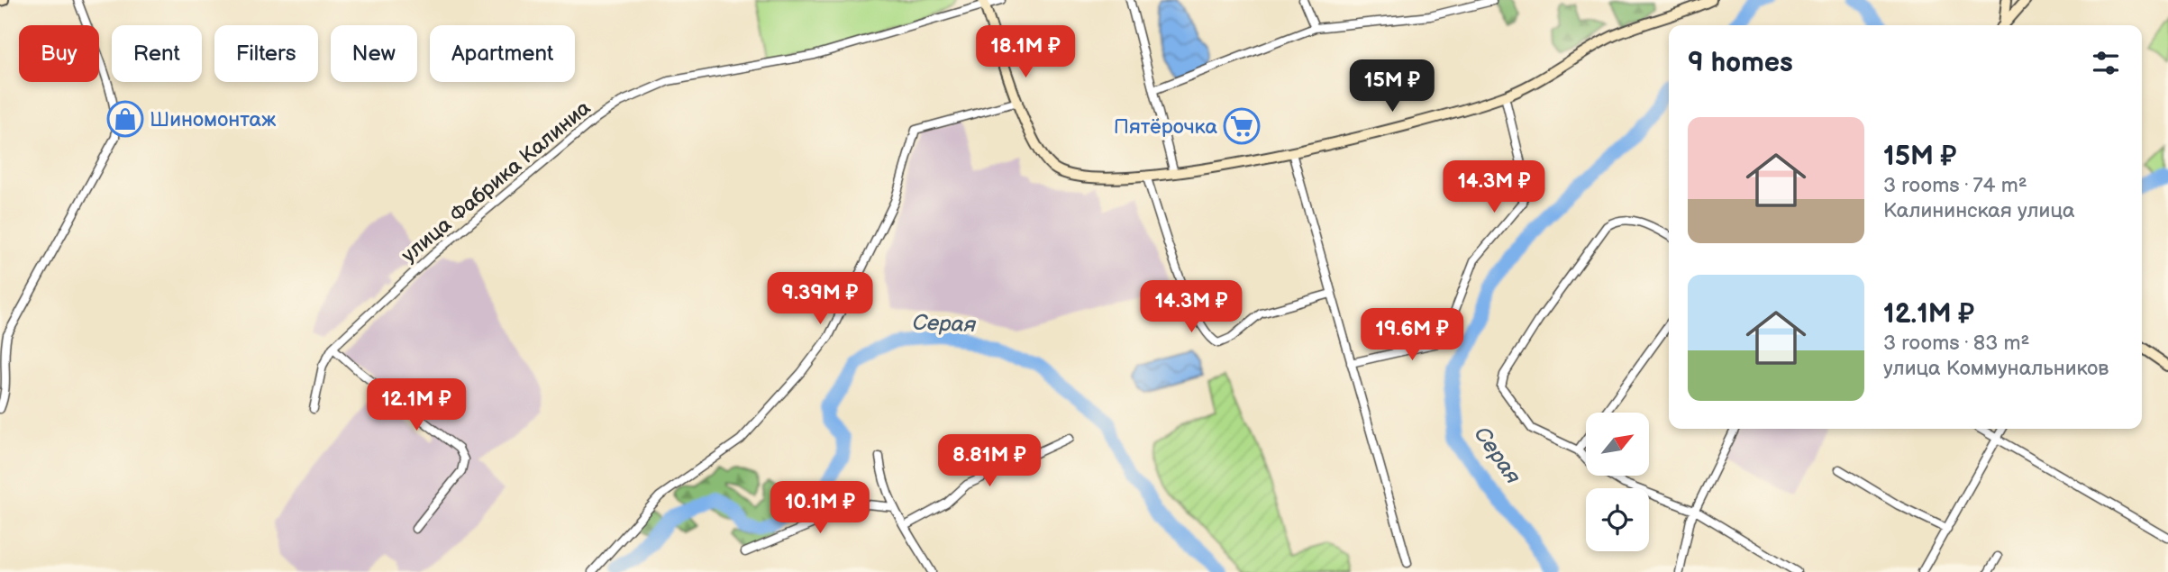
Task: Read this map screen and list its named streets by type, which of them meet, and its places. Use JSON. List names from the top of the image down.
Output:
{
  "streets": {
    "street": ["улица Фабрика Калиниа"]
  },
  "water": ["Серая"],
  "places": {
    "shop": ["Шиномонтаж"],
    "supermarket": ["Пятёрочка"]
  },
  "north": "top right",
  "page": {
    "price": [
      "18.1M ₽",
      "15M ₽",
      "14.3M ₽",
      "9.39M ₽",
      "14.3M ₽",
      "19.6M ₽",
      "12.1M ₽",
      "8.81M ₽",
      "10.1M ₽"
    ],
    "chip": [
      "Buy",
      "Rent",
      "Filters",
      "New",
      "Apartment"
    ],
    "heading": "9 homes",
    "list": [
      {
        "name": "15M ₽",
        "note": "3 rooms · 74 m² · Калининская улица"
      },
      {
        "name": "12.1M ₽",
        "note": "3 rooms · 83 m² · улица Коммунальников"
      }
    ]
  }
}
